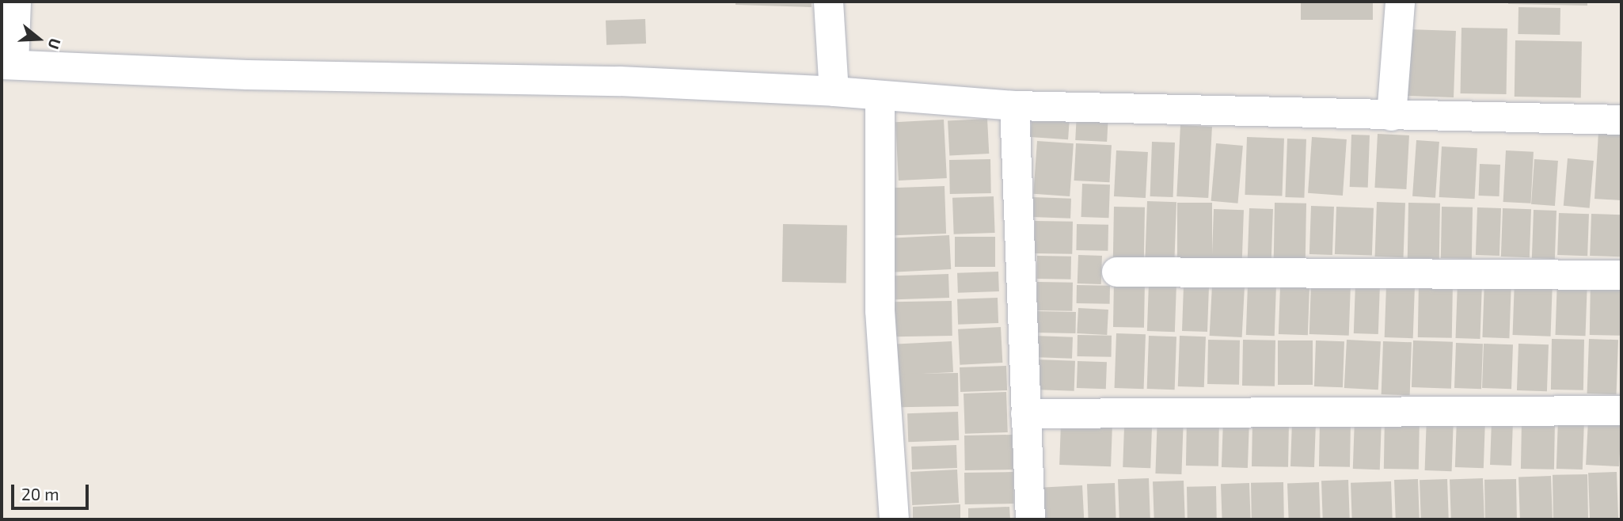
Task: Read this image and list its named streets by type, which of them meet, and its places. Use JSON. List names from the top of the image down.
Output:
{
  "scale_bar": "20 m",
  "north": "right"
}
